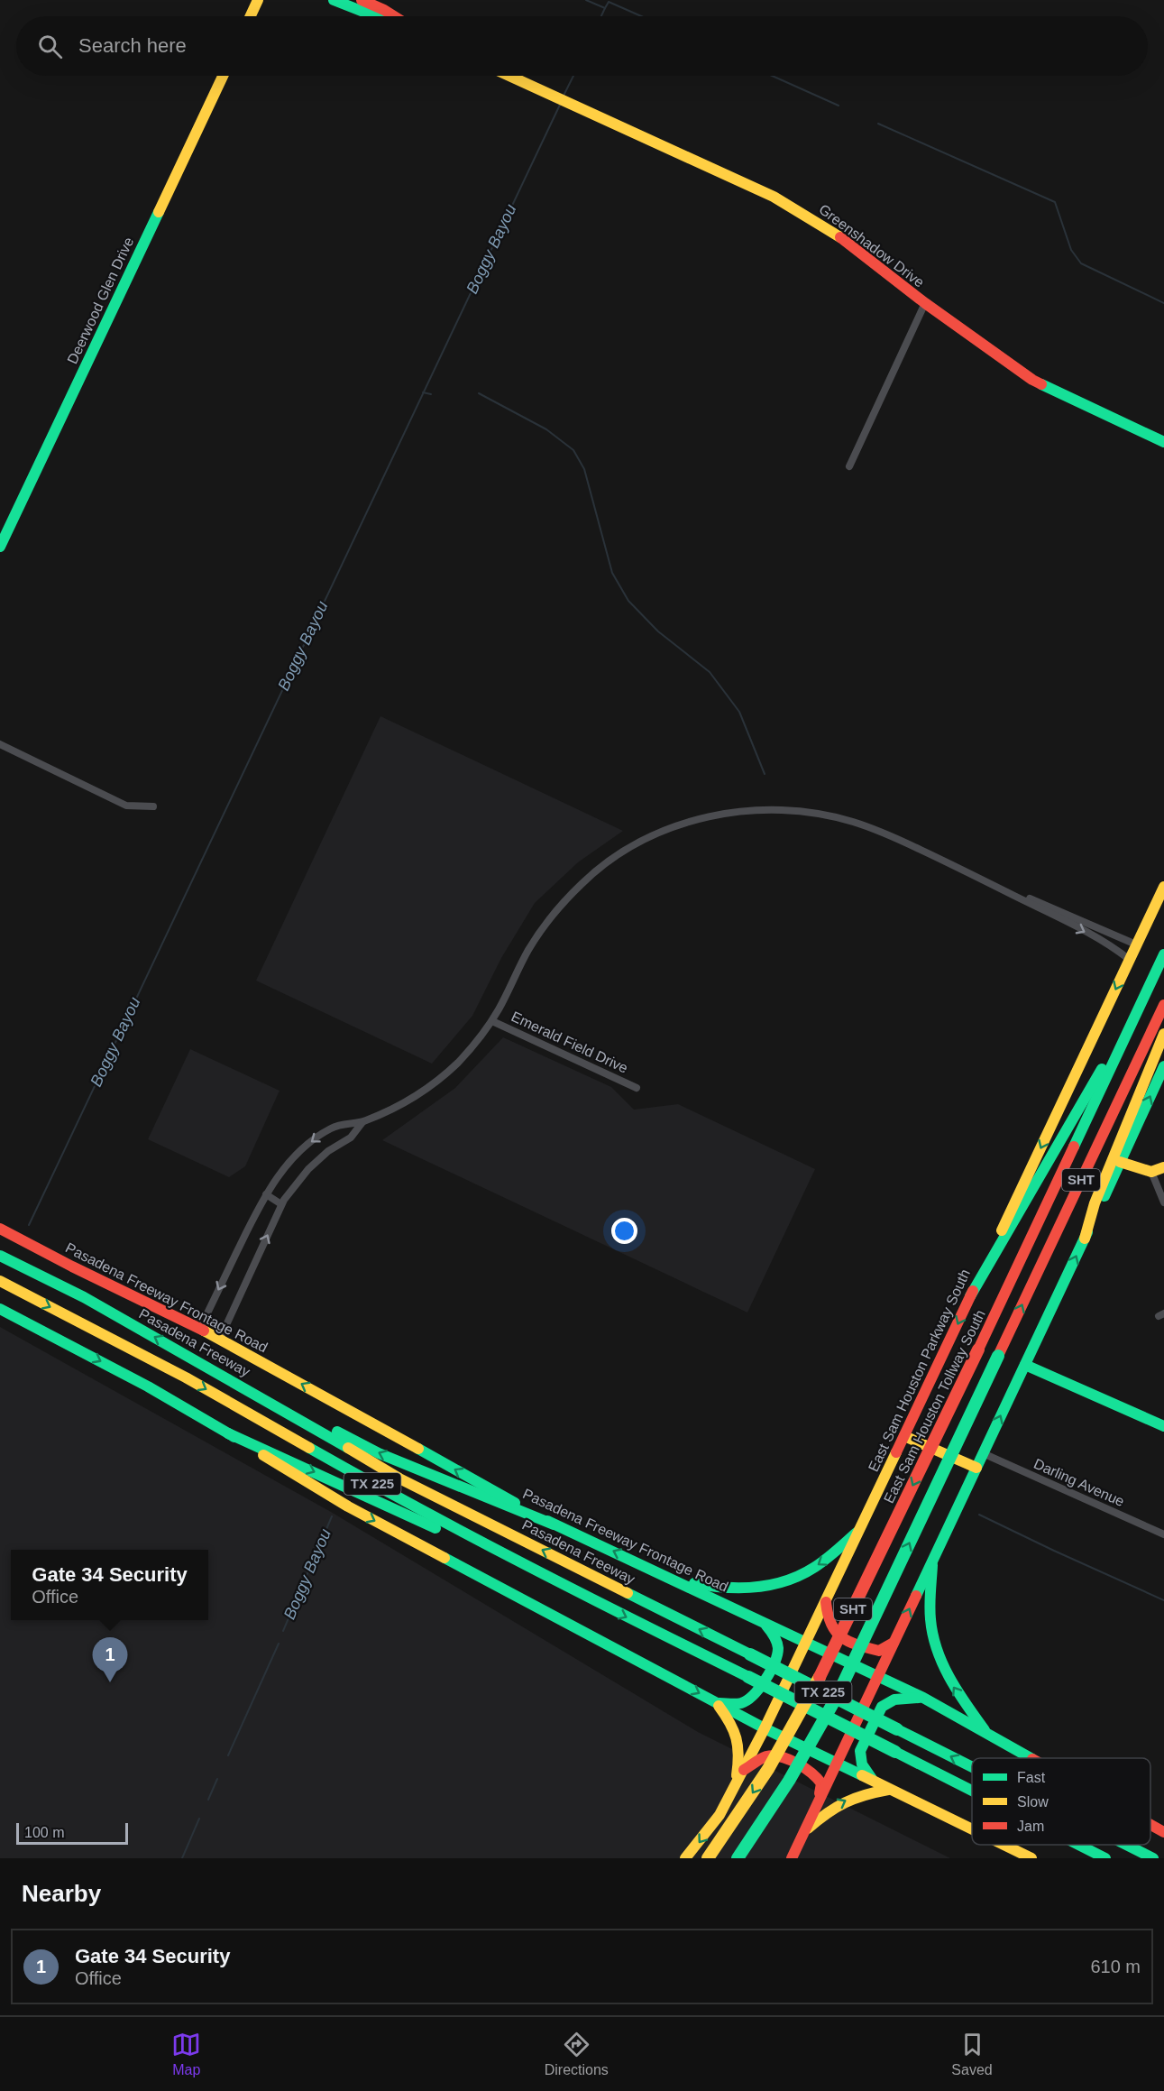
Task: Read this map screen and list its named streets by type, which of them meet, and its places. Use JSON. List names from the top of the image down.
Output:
{
  "streets": {
    "main road": [
      "Greenshadow Drive",
      "Deerwood Glen Drive",
      "SHT",
      "Pasadena Freeway Frontage Road",
      "Pasadena Freeway",
      "East Sam Houston Parkway South",
      "East Sam Houston Tollway South",
      "TX 225"
    ],
    "street": ["Emerald Field Drive", "Darling Avenue"]
  },
  "crossings": [
    ["Pasadena Freeway Frontage Road", "East Sam Houston Parkway South"]
  ],
  "water": ["Boggy Bayou"],
  "legend": ["Fast", "Slow", "Jam"],
  "scale_bar": "100 m",
  "page": {
    "search": "Search here",
    "popup": ["Gate 34 Security", "Office"],
    "pins": "1",
    "scale": "100 m",
    "heading": "Nearby",
    "list": [
      {
        "mark": "1",
        "name": "Gate 34 Security",
        "note": "Office",
        "value": "610 m"
      }
    ],
    "nav": ["Map", "Directions", "Saved"]
  }
}
